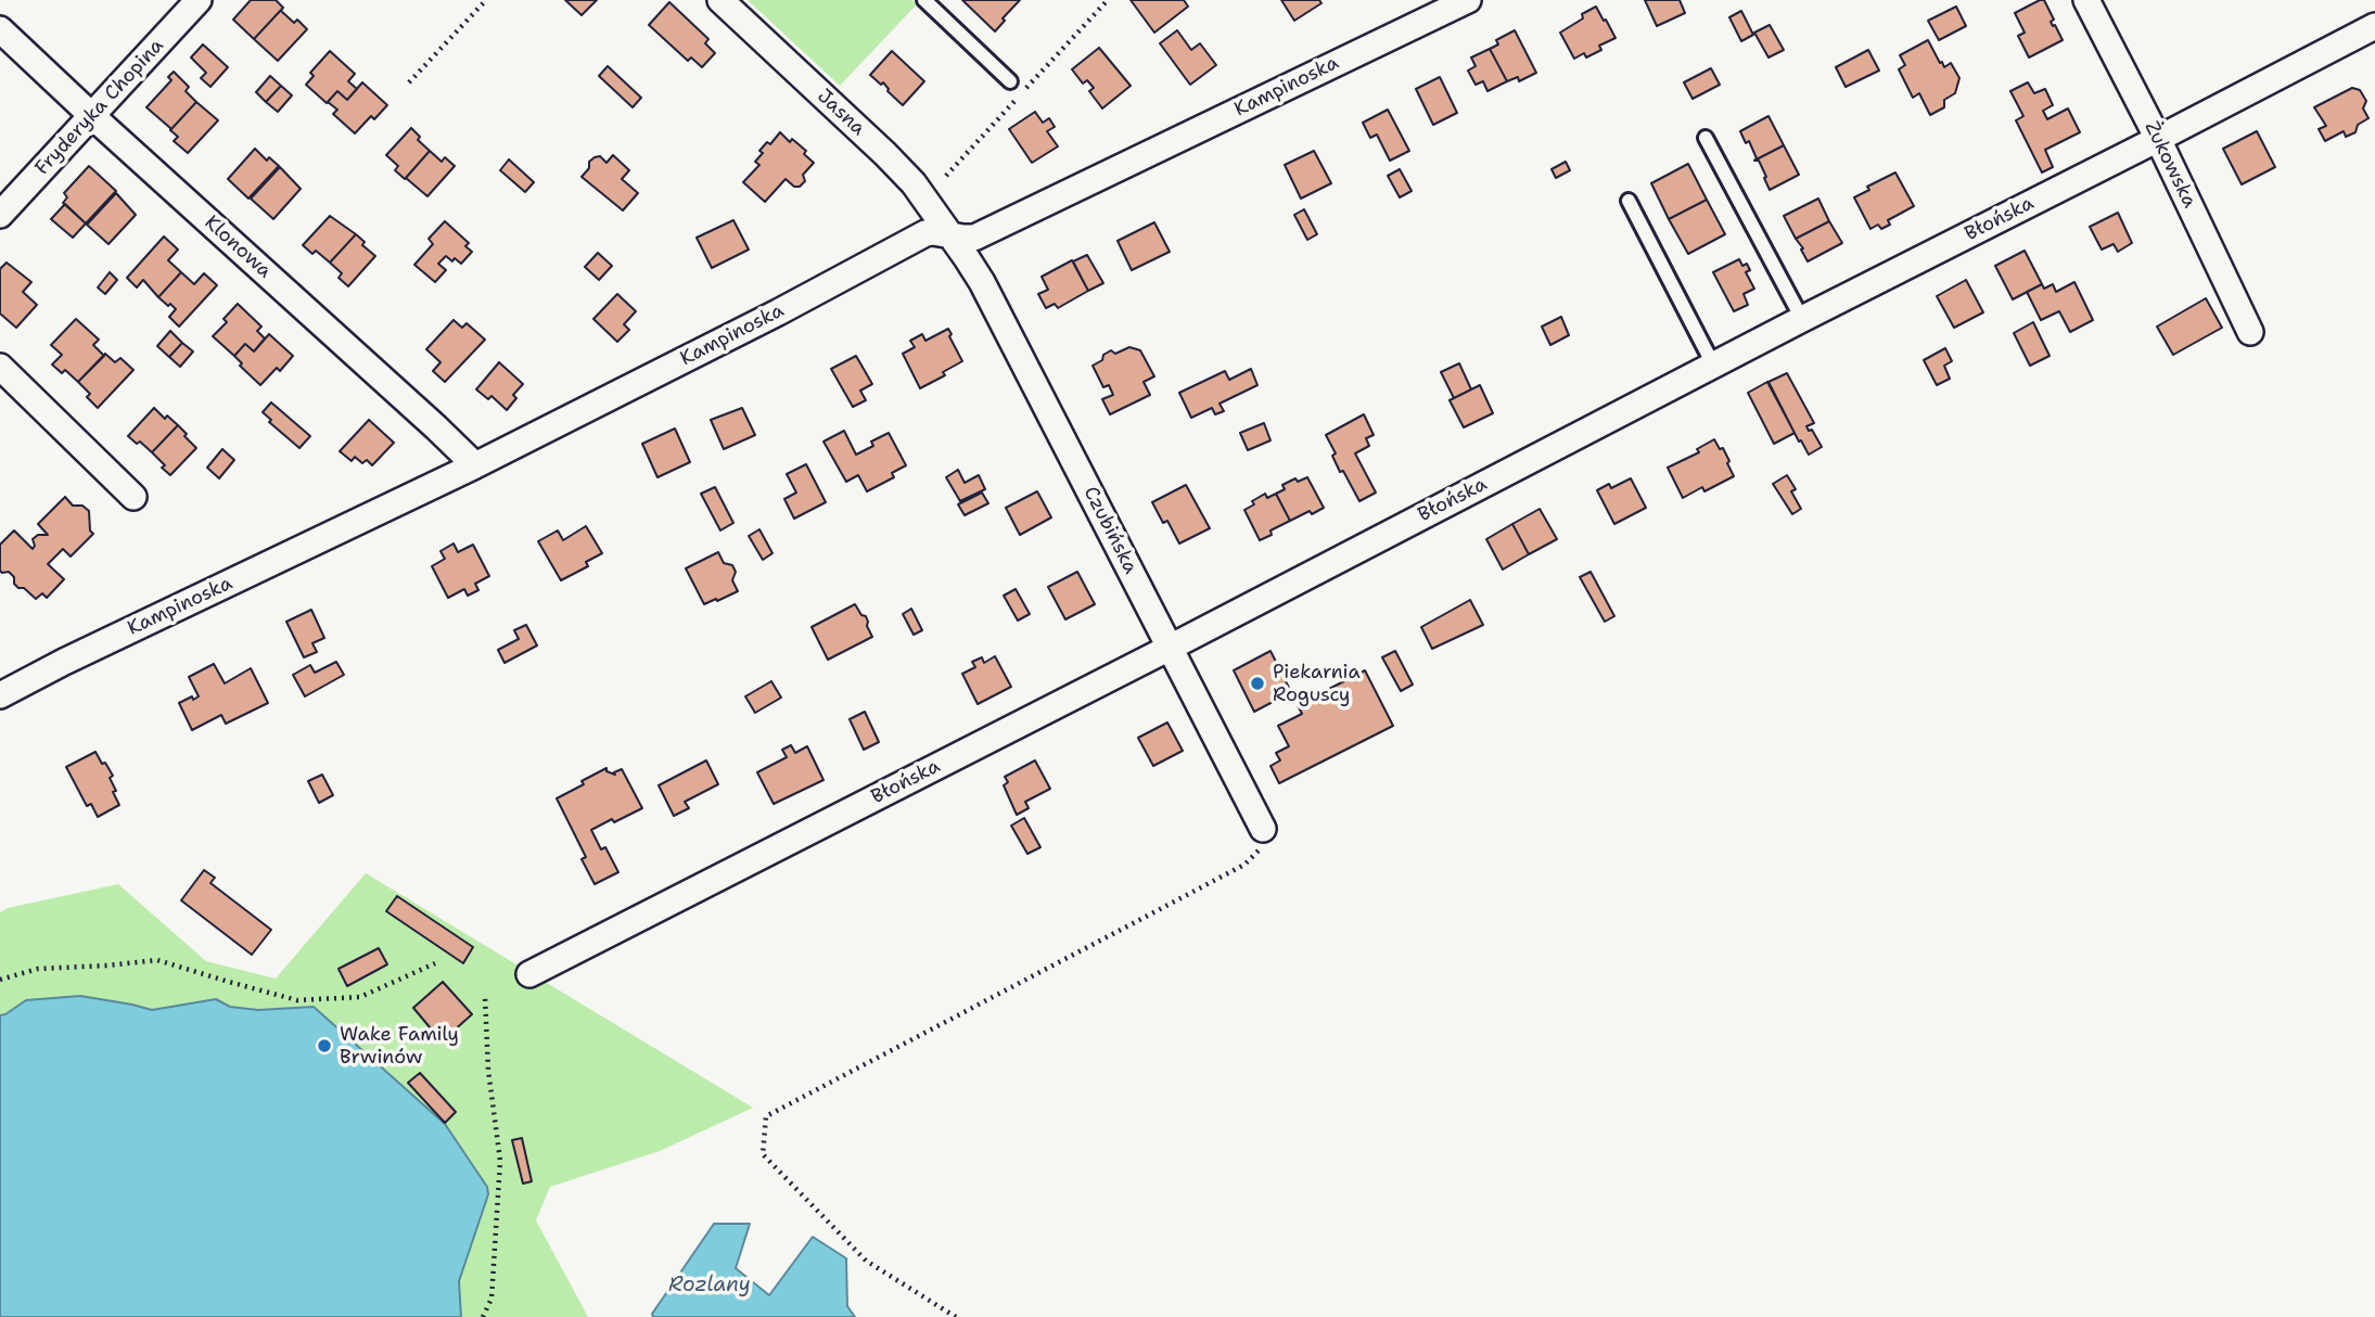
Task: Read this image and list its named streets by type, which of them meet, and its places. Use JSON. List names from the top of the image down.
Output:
{
  "streets": {
    "street": [
      "Kampinoska",
      "Fryderyka Chopina",
      "Jasna",
      "Żukowska",
      "Błońska",
      "Klonowa",
      "Czubińska"
    ]
  },
  "crossings": [
    ["Kampinoska", "Jasna"],
    ["Kampinoska", "Klonowa"],
    ["Kampinoska", "Czubińska"],
    ["Fryderyka Chopina", "Klonowa"],
    ["Jasna", "Czubińska"],
    ["Żukowska", "Błońska"],
    ["Błońska", "Czubińska"]
  ],
  "water": ["Rozlany"],
  "places": ["Piekarnia Roguscy", "Wake Family Brwinów"]
}
